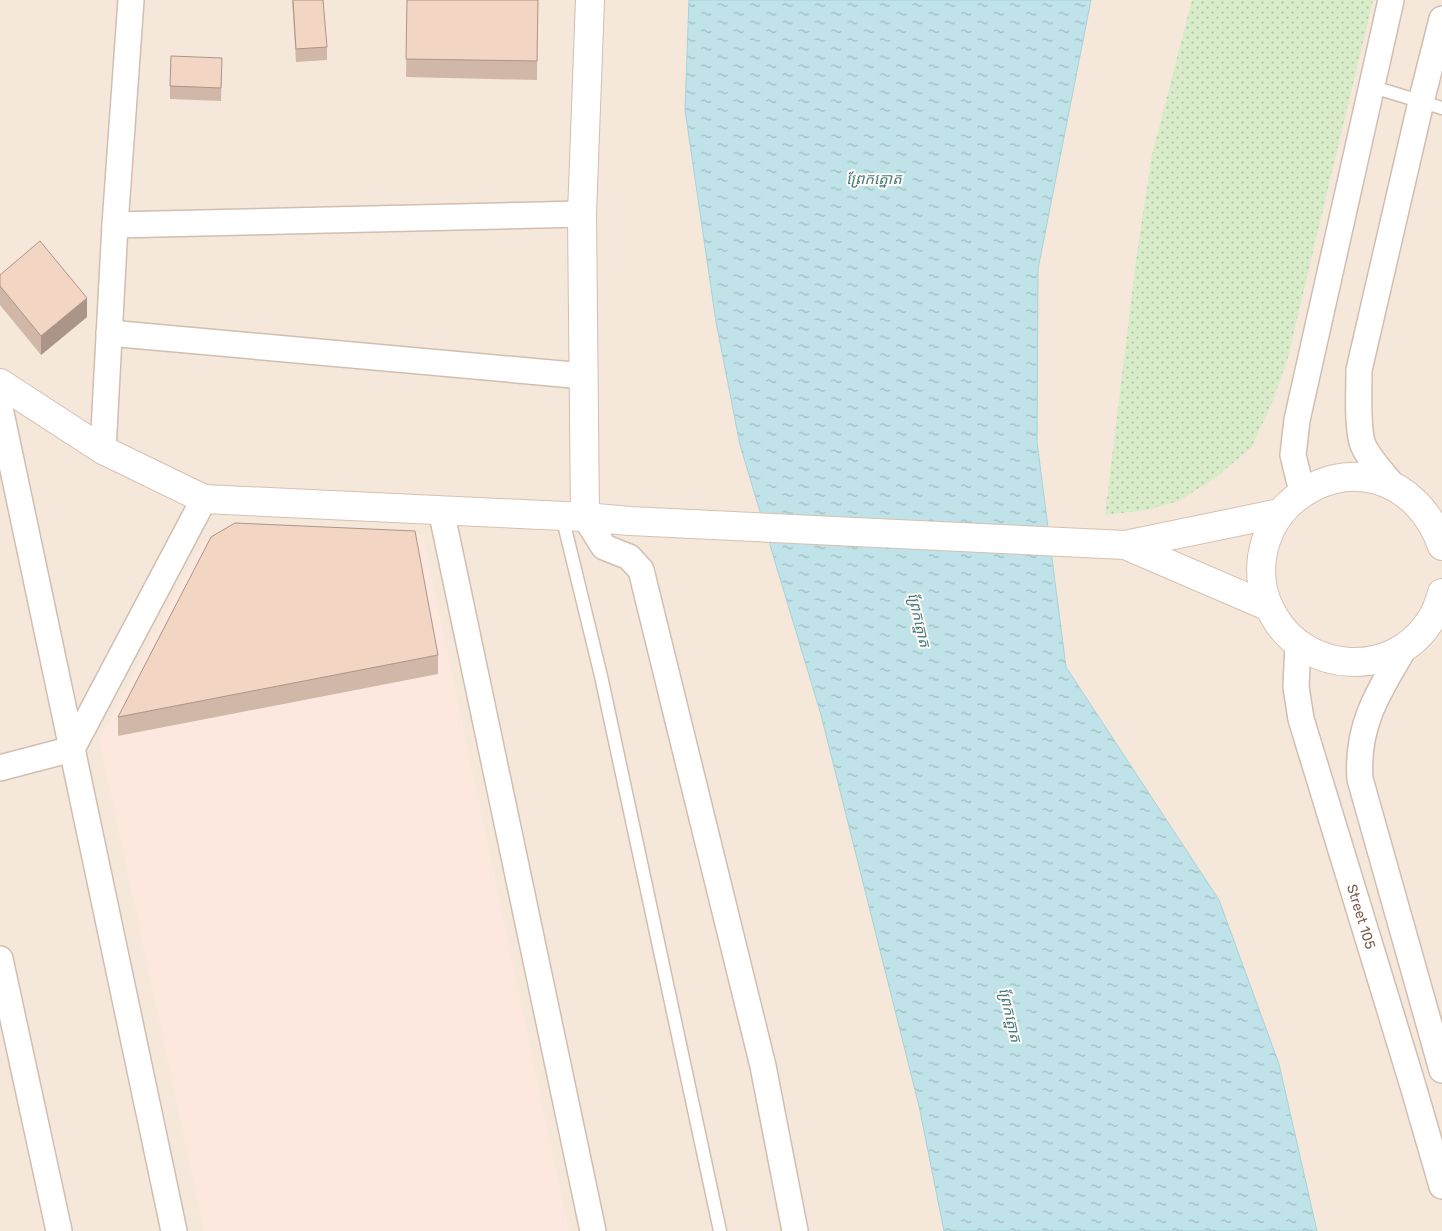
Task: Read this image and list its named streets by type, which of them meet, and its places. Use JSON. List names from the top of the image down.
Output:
{
  "streets": {
    "street": ["Street 105"]
  },
  "water": ["ព្រែកត្នោត"]
}
